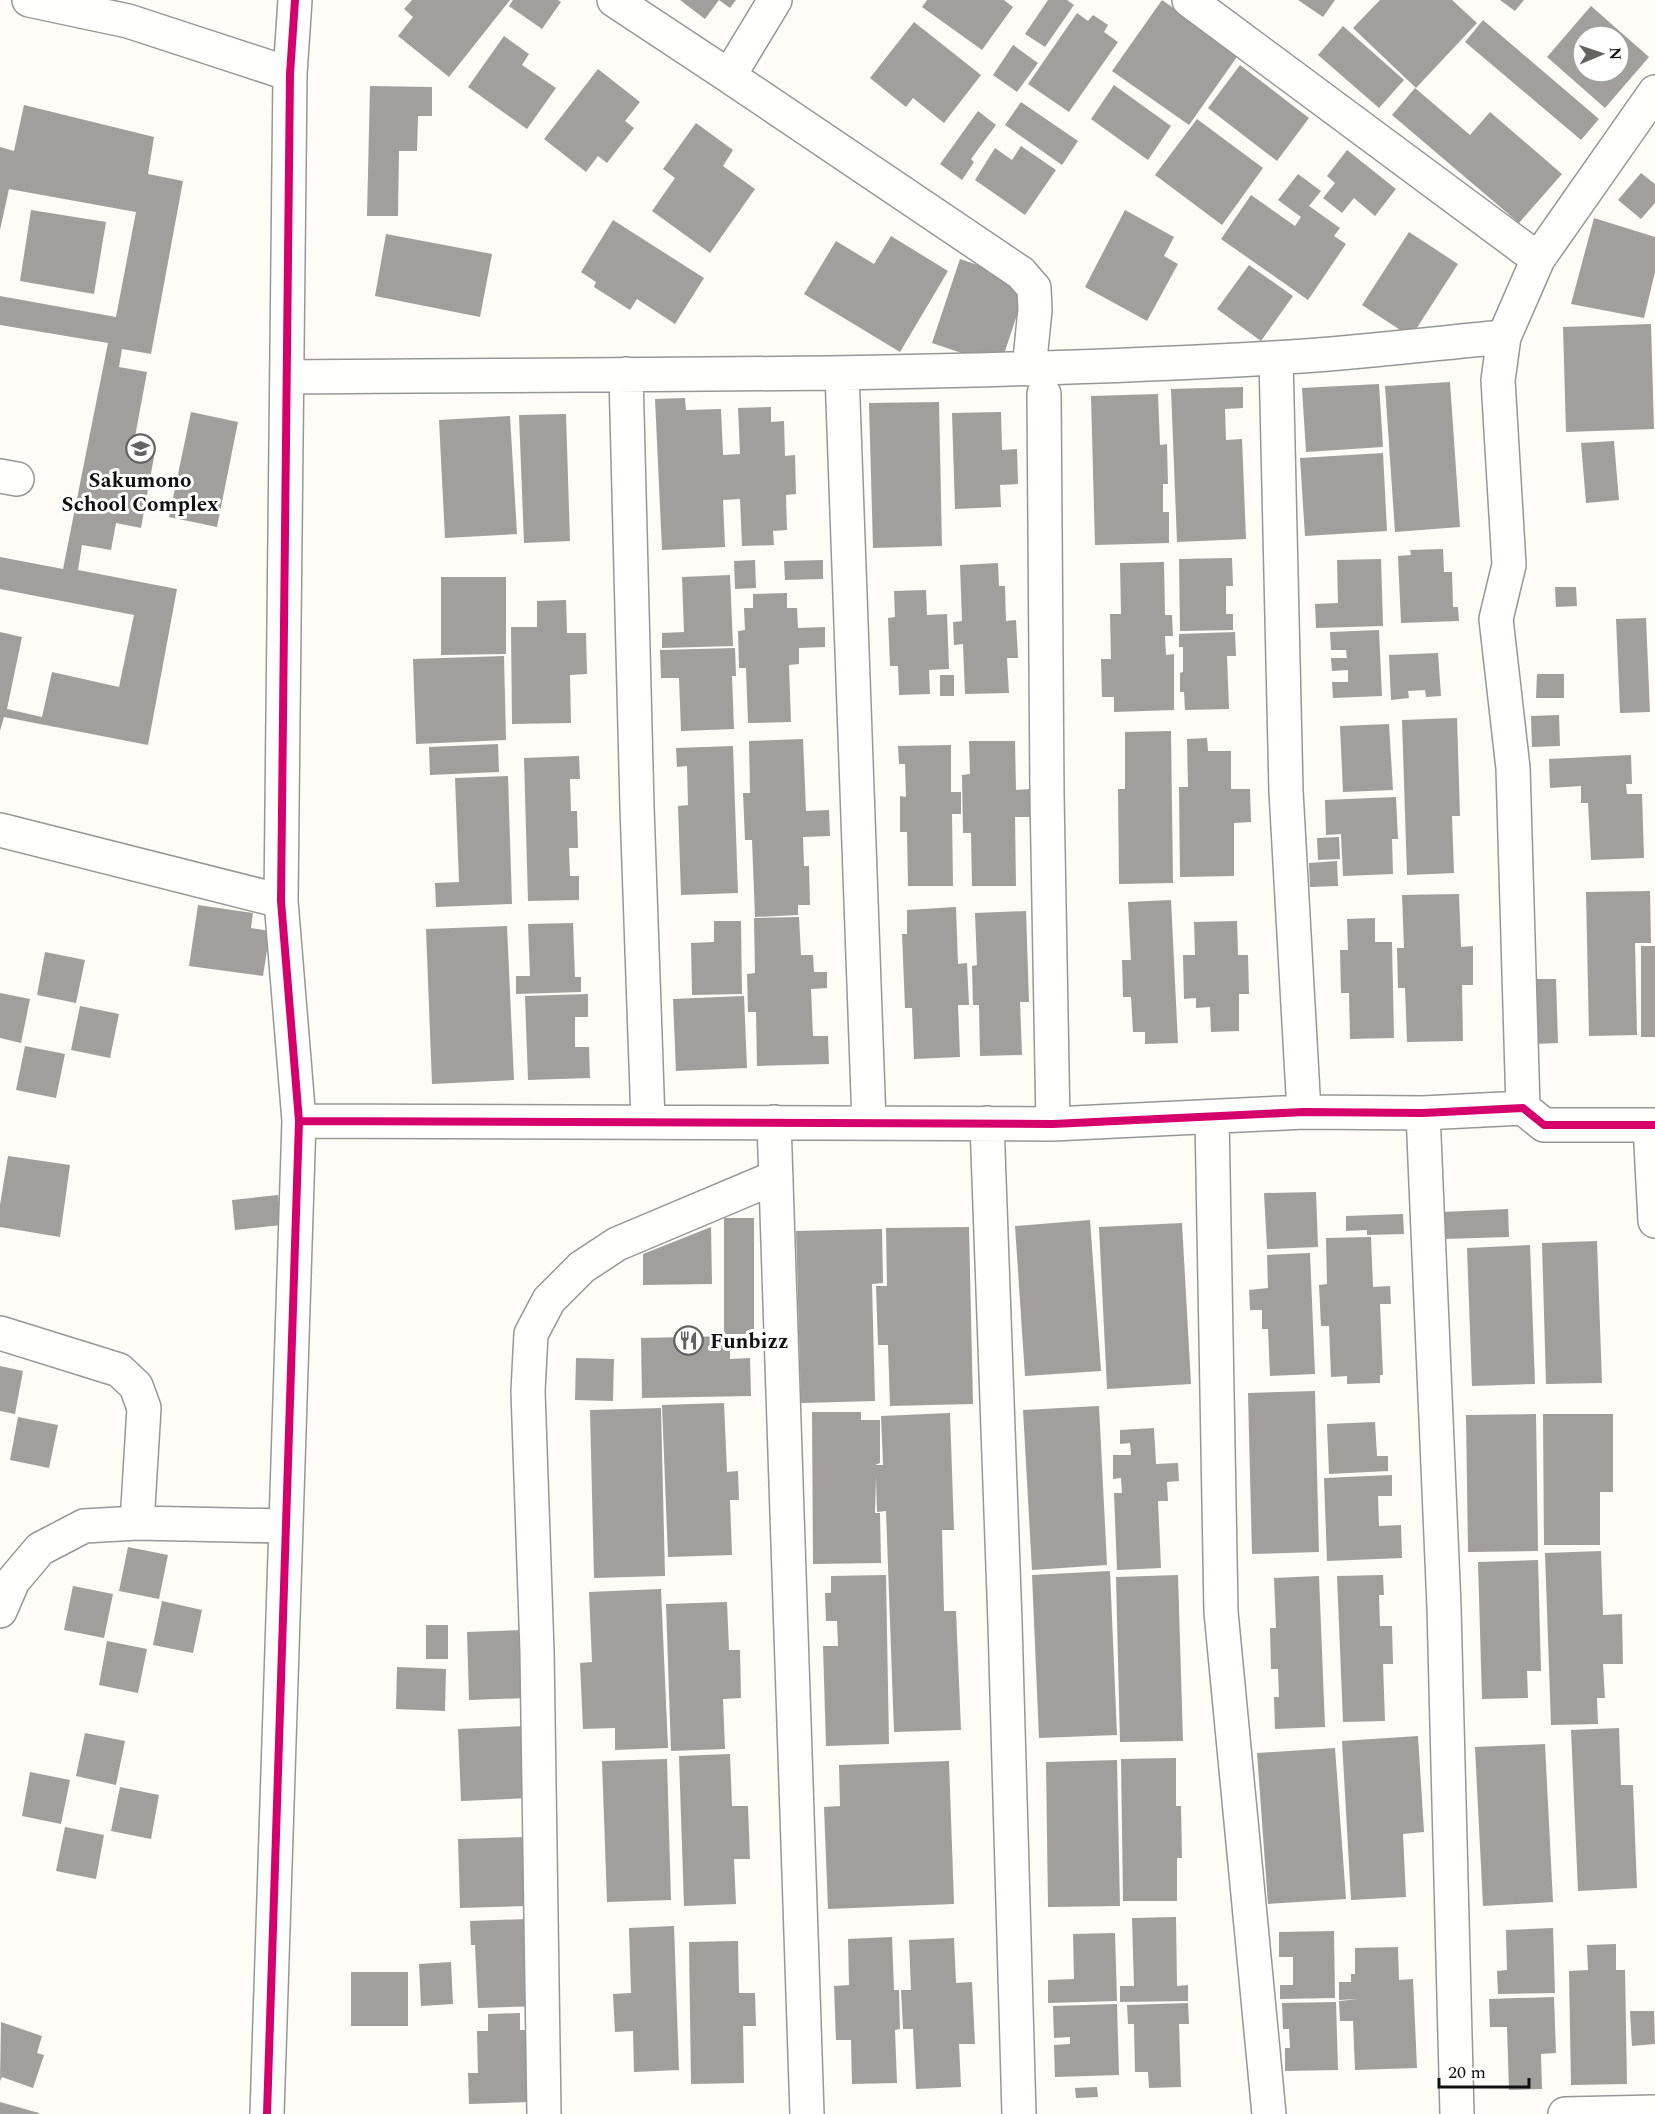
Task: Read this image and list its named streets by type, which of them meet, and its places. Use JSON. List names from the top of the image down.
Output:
{
  "places": {
    "school or university": ["Sakumono School Complex"],
    "restaurant": ["Funbizz"]
  },
  "scale_bar": "20 m",
  "north": "right"
}
